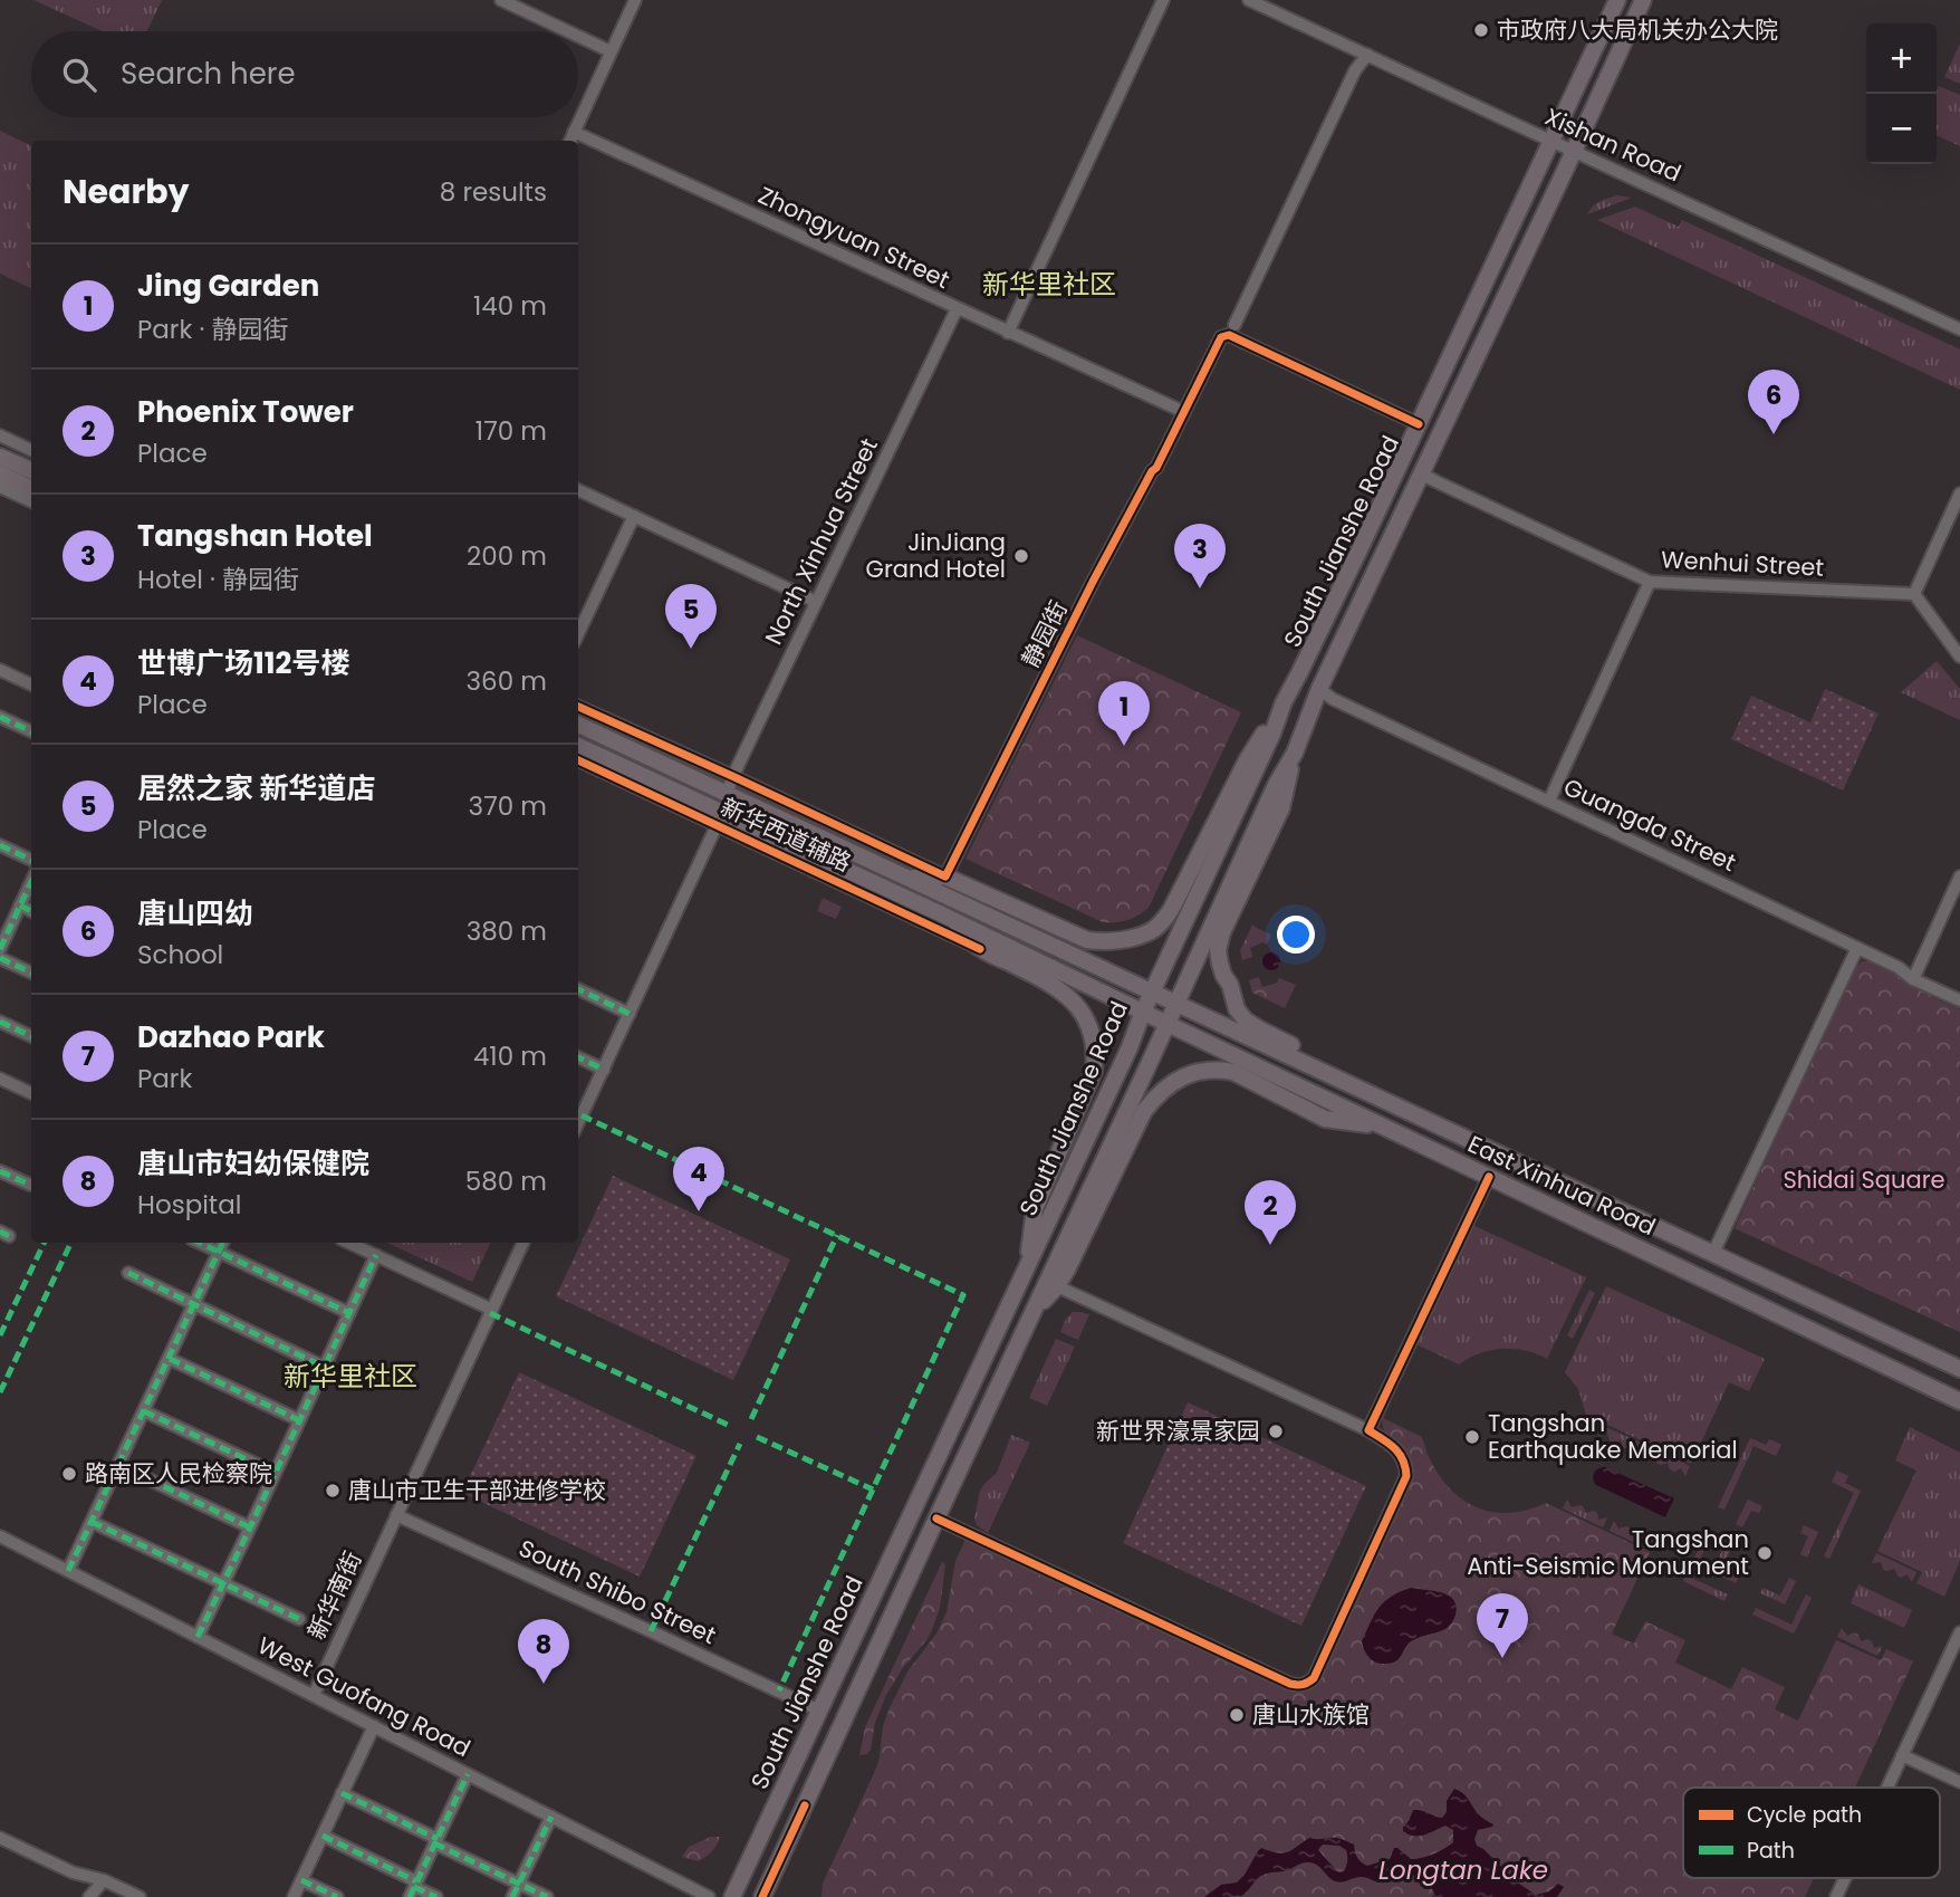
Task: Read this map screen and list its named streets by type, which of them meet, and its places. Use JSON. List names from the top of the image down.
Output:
{
  "streets": {
    "main road": ["South Jianshe Road", "East Xinhua Road"],
    "street": [
      "Xishan Road",
      "Zhongyuan Street",
      "North Xinhua Street",
      "Wenhui Street",
      "静园街",
      "Guangda Street",
      "新华西道辅路",
      "South Shibo Street",
      "新华南街",
      "West Guofang Road"
    ]
  },
  "crossings": [
    ["Xishan Road", "South Jianshe Road"],
    ["Zhongyuan Street", "North Xinhua Street"],
    ["Zhongyuan Street", "静园街"],
    ["North Xinhua Street", "新华西道辅路"],
    ["North Xinhua Street", "East Xinhua Road"],
    ["South Jianshe Road", "Wenhui Street"],
    ["South Jianshe Road", "Guangda Street"],
    ["South Jianshe Road", "East Xinhua Road"],
    ["South Jianshe Road", "South Shibo Street"],
    ["静园街", "新华西道辅路"],
    ["新华西道辅路", "East Xinhua Road"],
    ["South Shibo Street", "新华南街"],
    ["新华南街", "West Guofang Road"]
  ],
  "districts": ["新华里社区", "新华里社区"],
  "water": ["Longtan Lake"],
  "parks": ["Shidai Square"],
  "places": [
    "市政府八大局机关办公大院",
    "JinJiang Grand Hotel",
    "新世界濠景家园",
    "Tangshan Earthquake Memorial",
    "路南区人民检察院",
    "唐山市卫生干部进修学校",
    "Tangshan Anti-Seismic Monument",
    "唐山水族馆"
  ],
  "legend": ["Cycle path", "Path"],
  "page": {
    "map_buttons": ["+", "−"],
    "search": "Search here",
    "heading": ["Nearby", "8 results"],
    "list": [
      {
        "mark": "1",
        "name": "Jing Garden",
        "note": "Park · 静园街",
        "value": "140 m"
      },
      {
        "mark": "2",
        "name": "Phoenix Tower",
        "note": "Place",
        "value": "170 m"
      },
      {
        "mark": "3",
        "name": "Tangshan Hotel",
        "note": "Hotel · 静园街",
        "value": "200 m"
      },
      {
        "mark": "4",
        "name": "世博广场112号楼",
        "note": "Place",
        "value": "360 m"
      },
      {
        "mark": "5",
        "name": "居然之家 新华道店",
        "note": "Place",
        "value": "370 m"
      },
      {
        "mark": "6",
        "name": "唐山四幼",
        "note": "School",
        "value": "380 m"
      },
      {
        "mark": "7",
        "name": "Dazhao Park",
        "note": "Park",
        "value": "410 m"
      },
      {
        "mark": "8",
        "name": "唐山市妇幼保健院",
        "note": "Hospital",
        "value": "580 m"
      }
    ],
    "pins": [
      "6",
      "3",
      "5",
      "1",
      "4",
      "2",
      "7",
      "8"
    ]
  }
}
